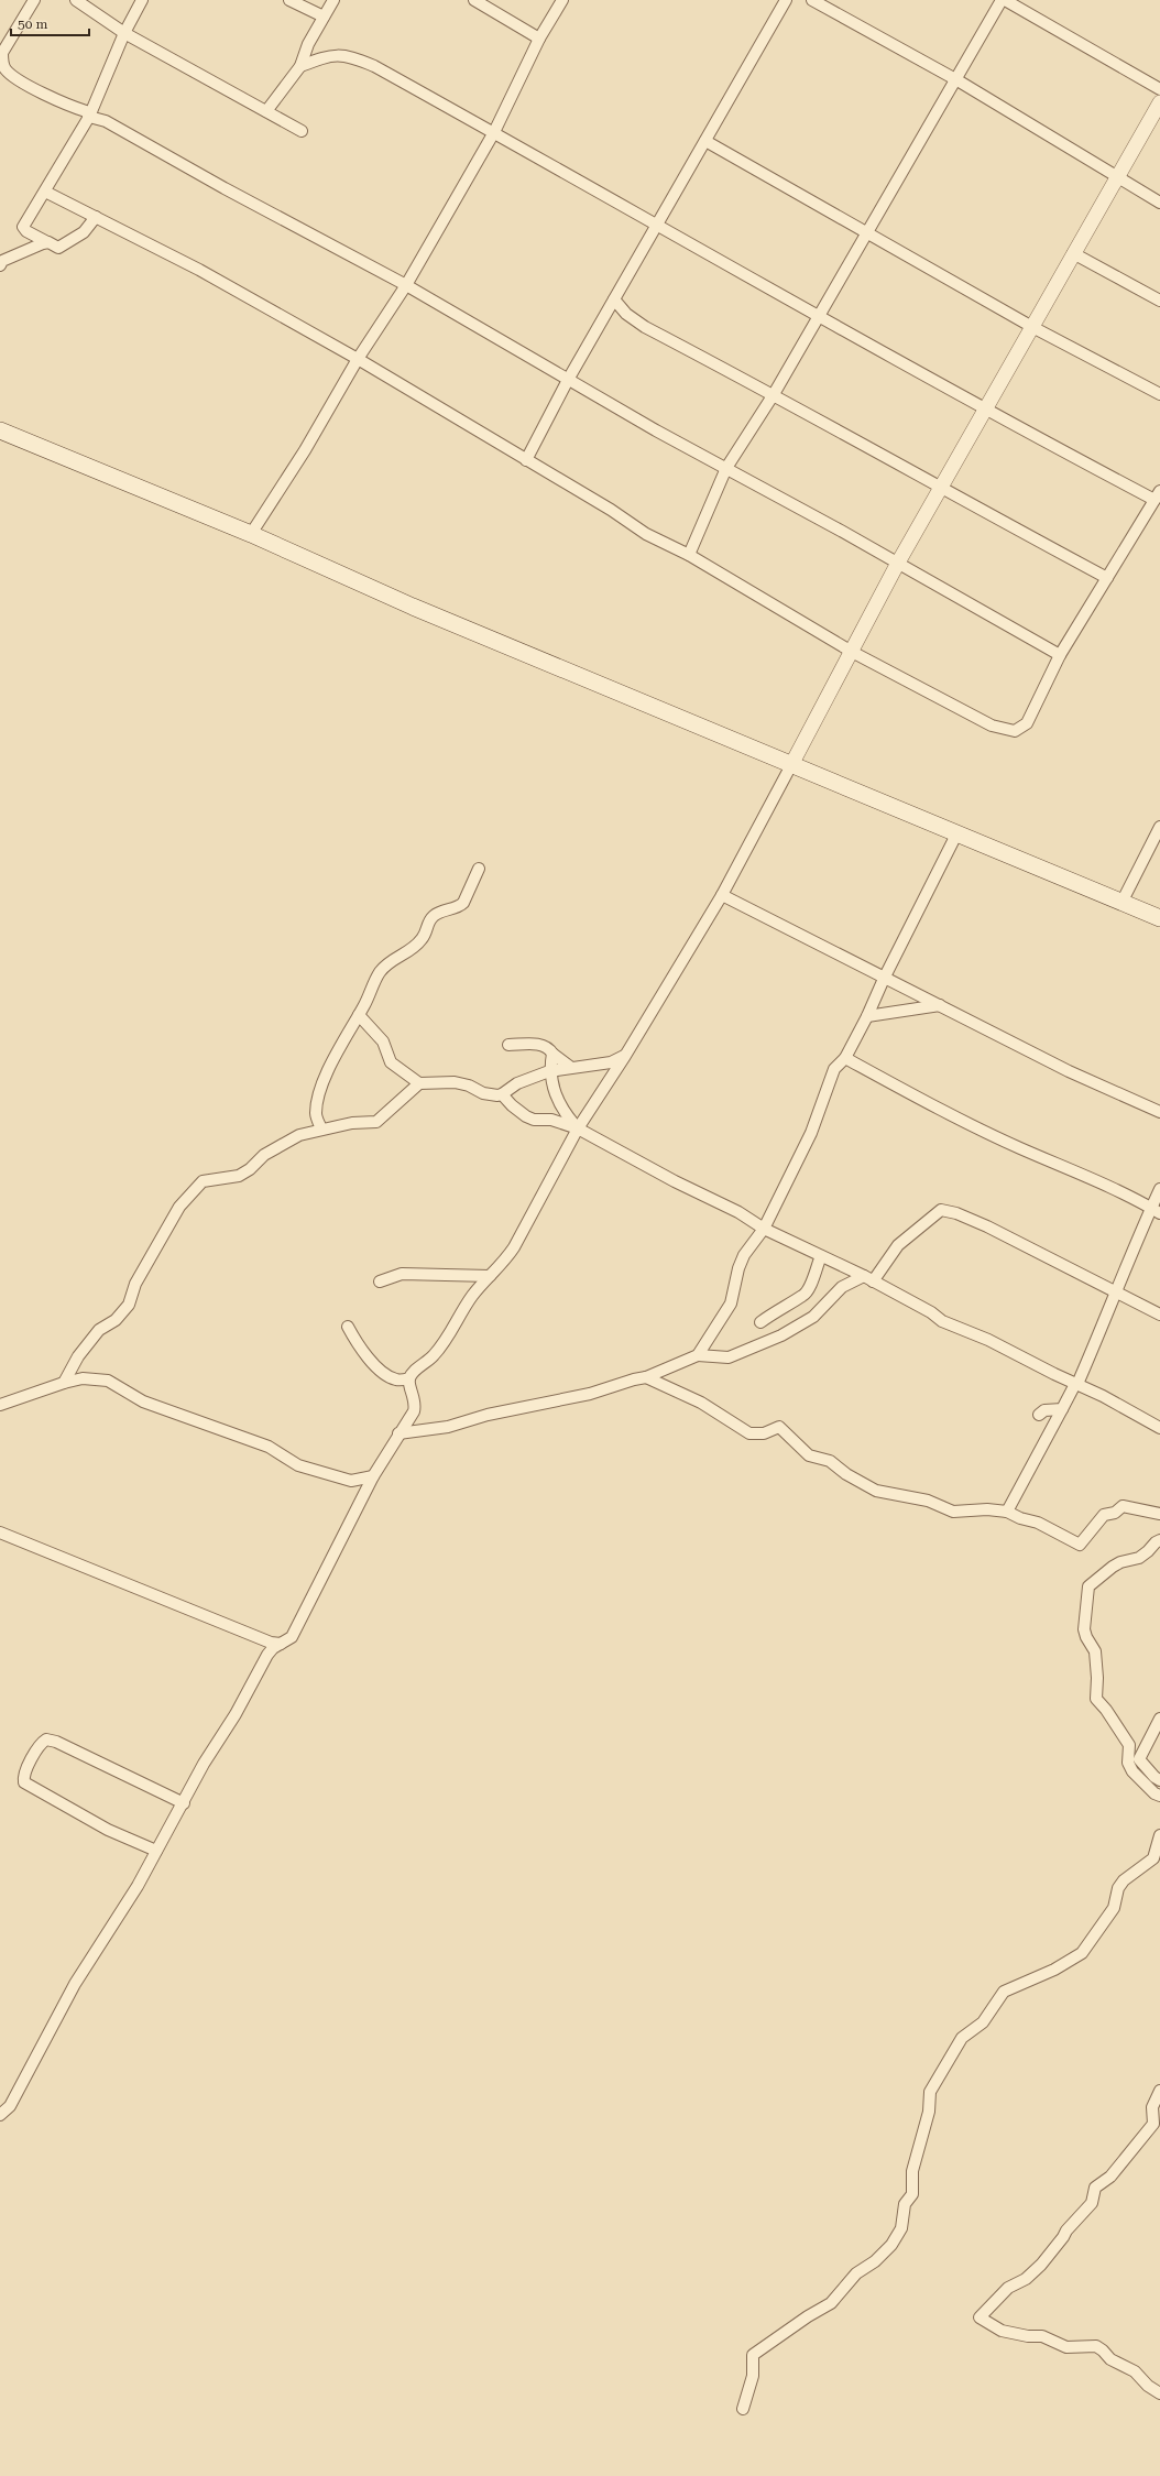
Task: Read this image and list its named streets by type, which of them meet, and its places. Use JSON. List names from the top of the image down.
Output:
{
  "scale_bar": "50 m"
}
